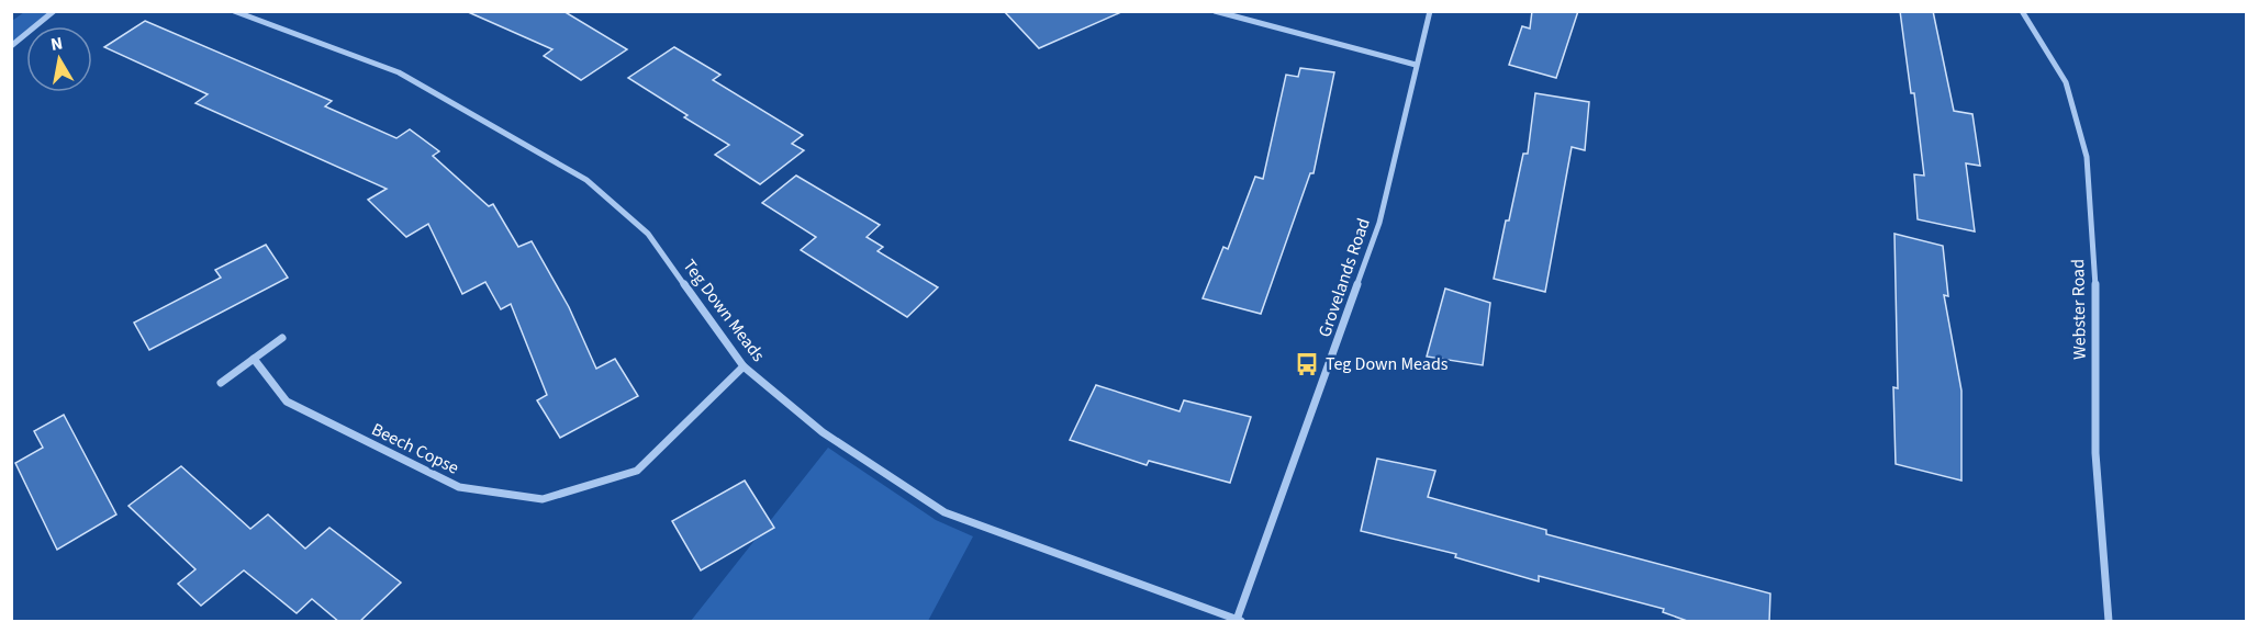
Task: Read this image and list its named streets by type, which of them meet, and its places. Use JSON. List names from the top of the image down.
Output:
{
  "streets": {
    "street": [
      "Grovelands Road",
      "Webster Road",
      "Teg Down Meads",
      "Beech Copse"
    ]
  },
  "crossings": [
    ["Grovelands Road", "Teg Down Meads"],
    ["Teg Down Meads", "Beech Copse"]
  ],
  "places": {
    "bus stop": ["Teg Down Meads"]
  },
  "north": "top"
}
